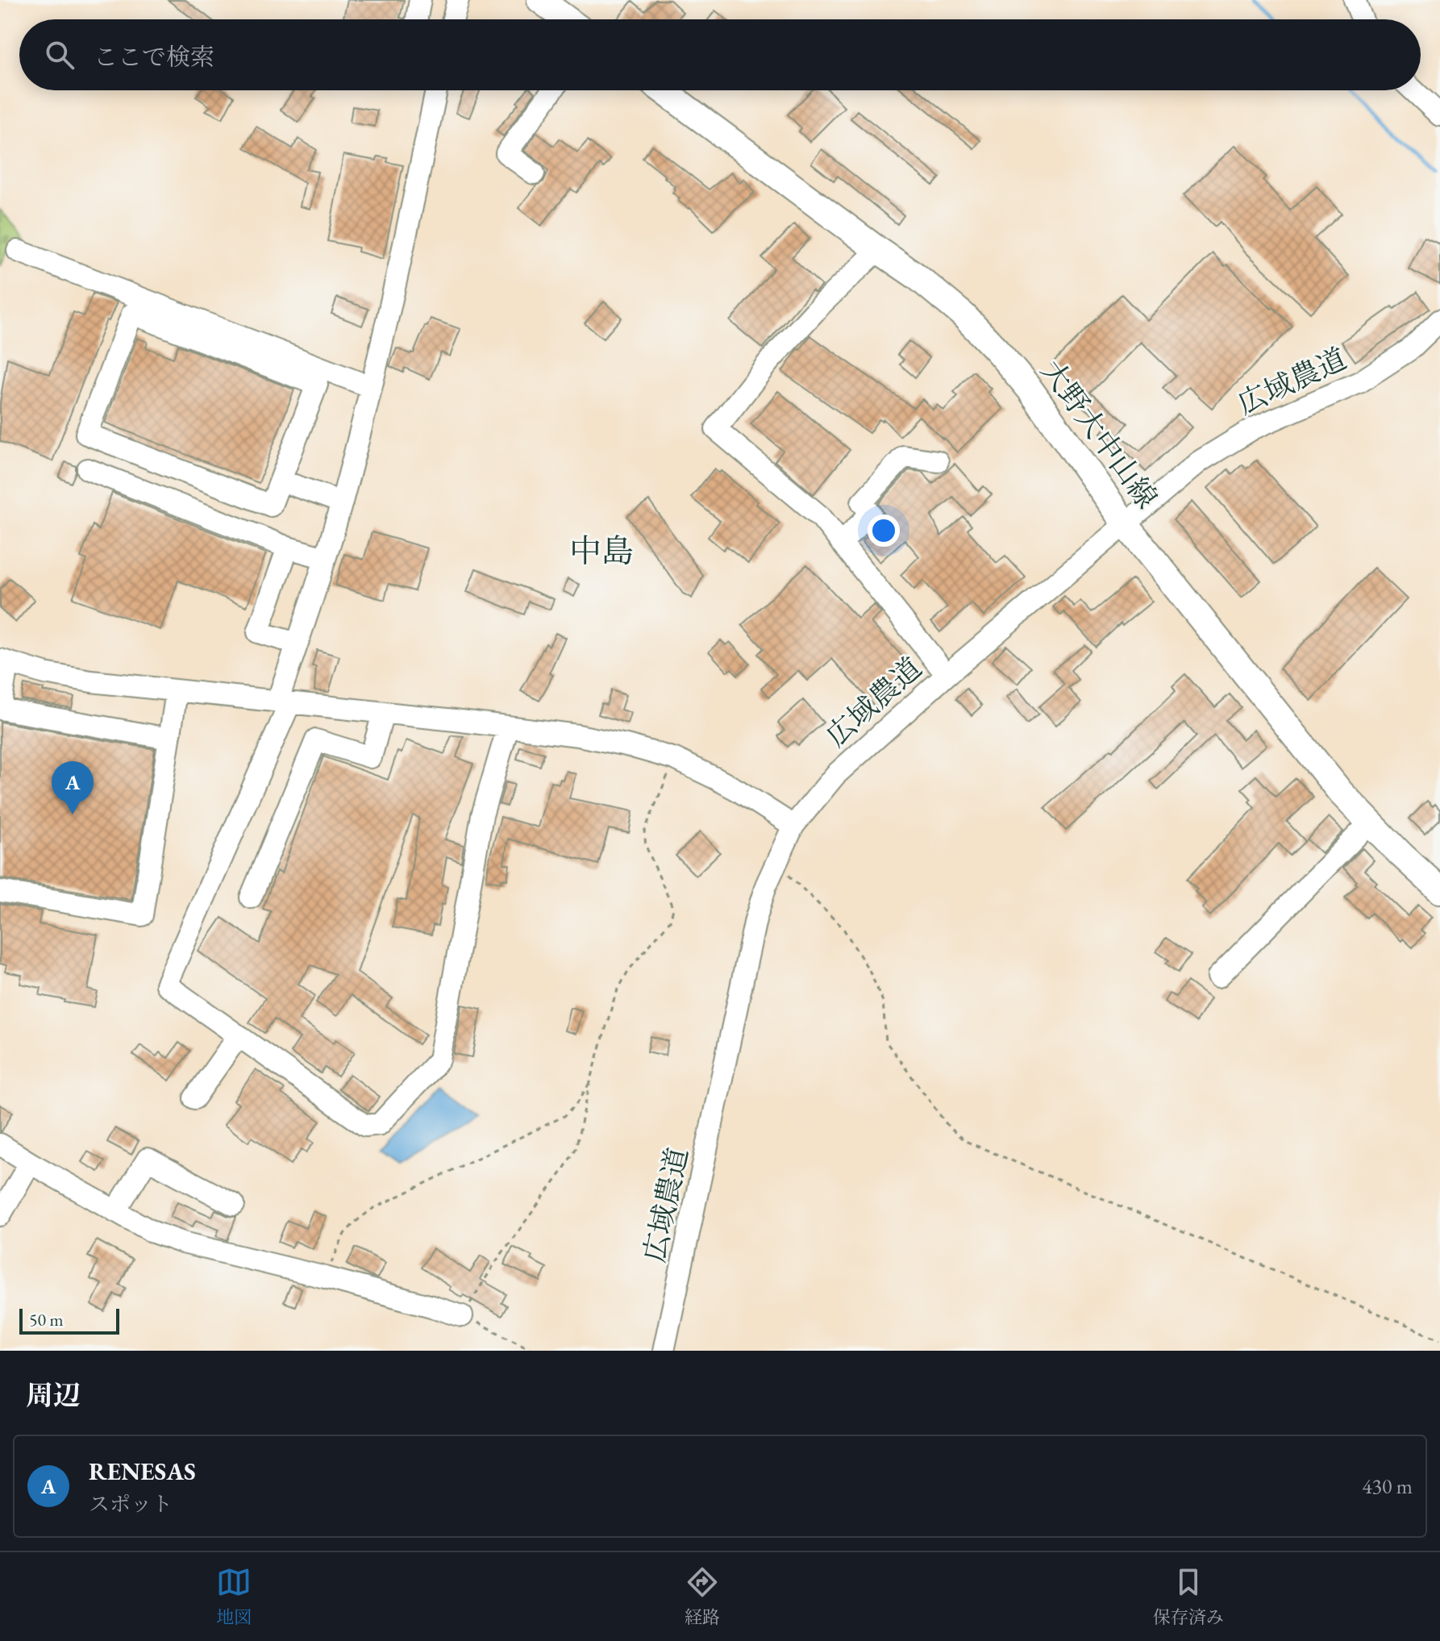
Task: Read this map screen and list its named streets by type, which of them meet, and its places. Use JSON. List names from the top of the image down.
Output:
{
  "streets": {
    "main road": ["大野大中山線"],
    "street": ["広域農道"]
  },
  "crossings": [
    ["広域農道", "大野大中山線"]
  ],
  "districts": ["中島"],
  "scale_bar": "50 m",
  "page": {
    "search": "ここで検索",
    "pins": "A",
    "scale": "50 m",
    "heading": "周辺",
    "list": [
      {
        "mark": "A",
        "name": "RENESAS",
        "note": "スポット",
        "value": "430 m"
      }
    ],
    "nav": ["地図", "経路", "保存済み"]
  }
}
